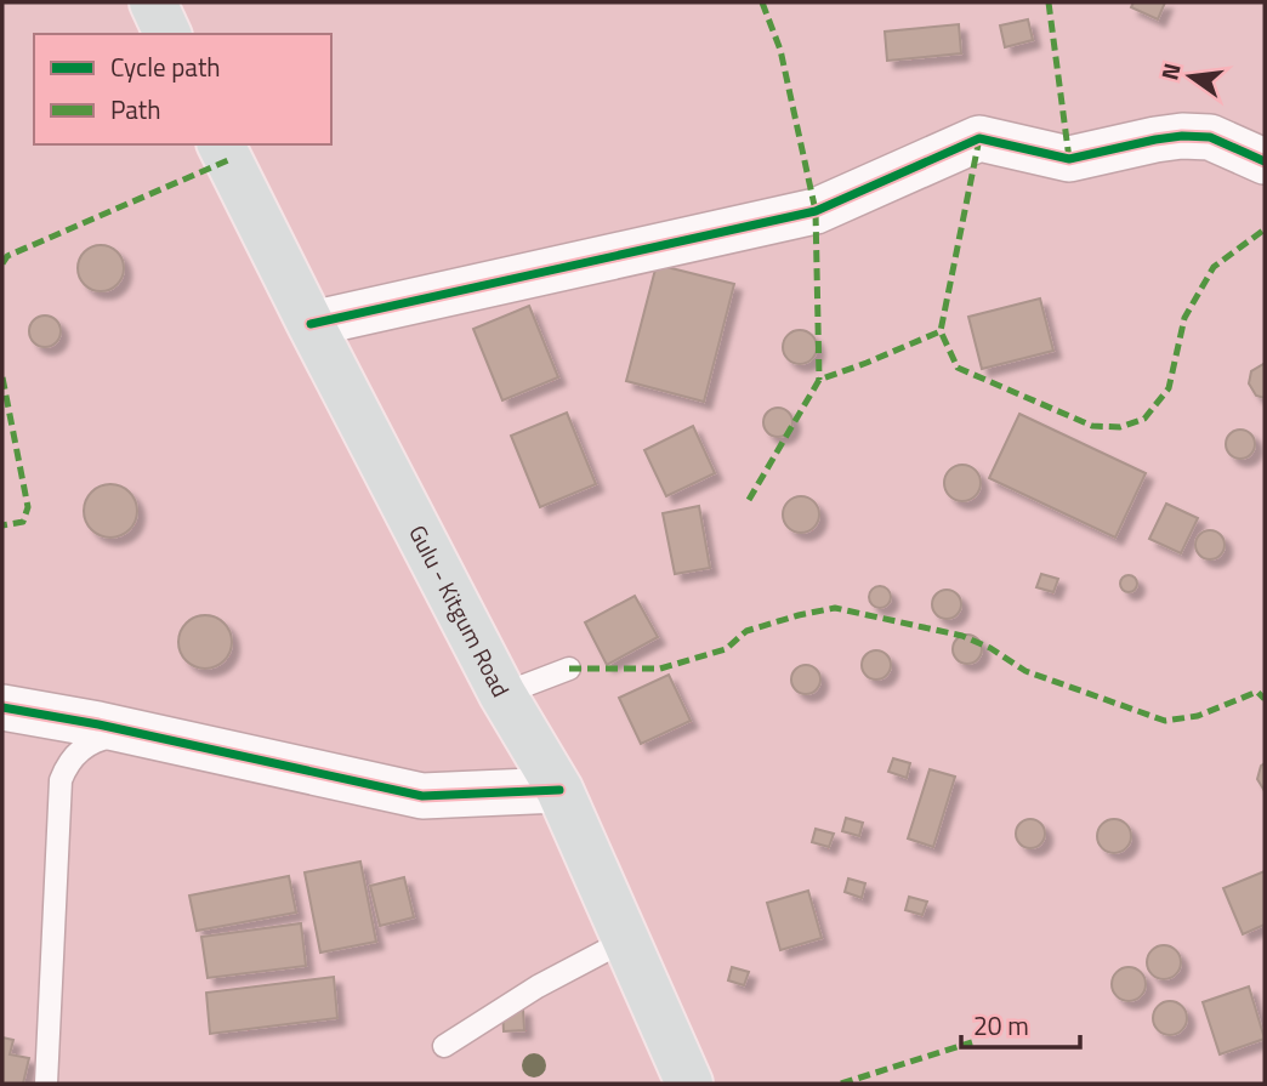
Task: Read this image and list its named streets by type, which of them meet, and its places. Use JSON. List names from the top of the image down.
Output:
{
  "streets": {
    "main road": ["Gulu - Kitgum Road"]
  },
  "legend": ["Cycle path", "Path"],
  "scale_bar": "20 m",
  "north": "left"
}
